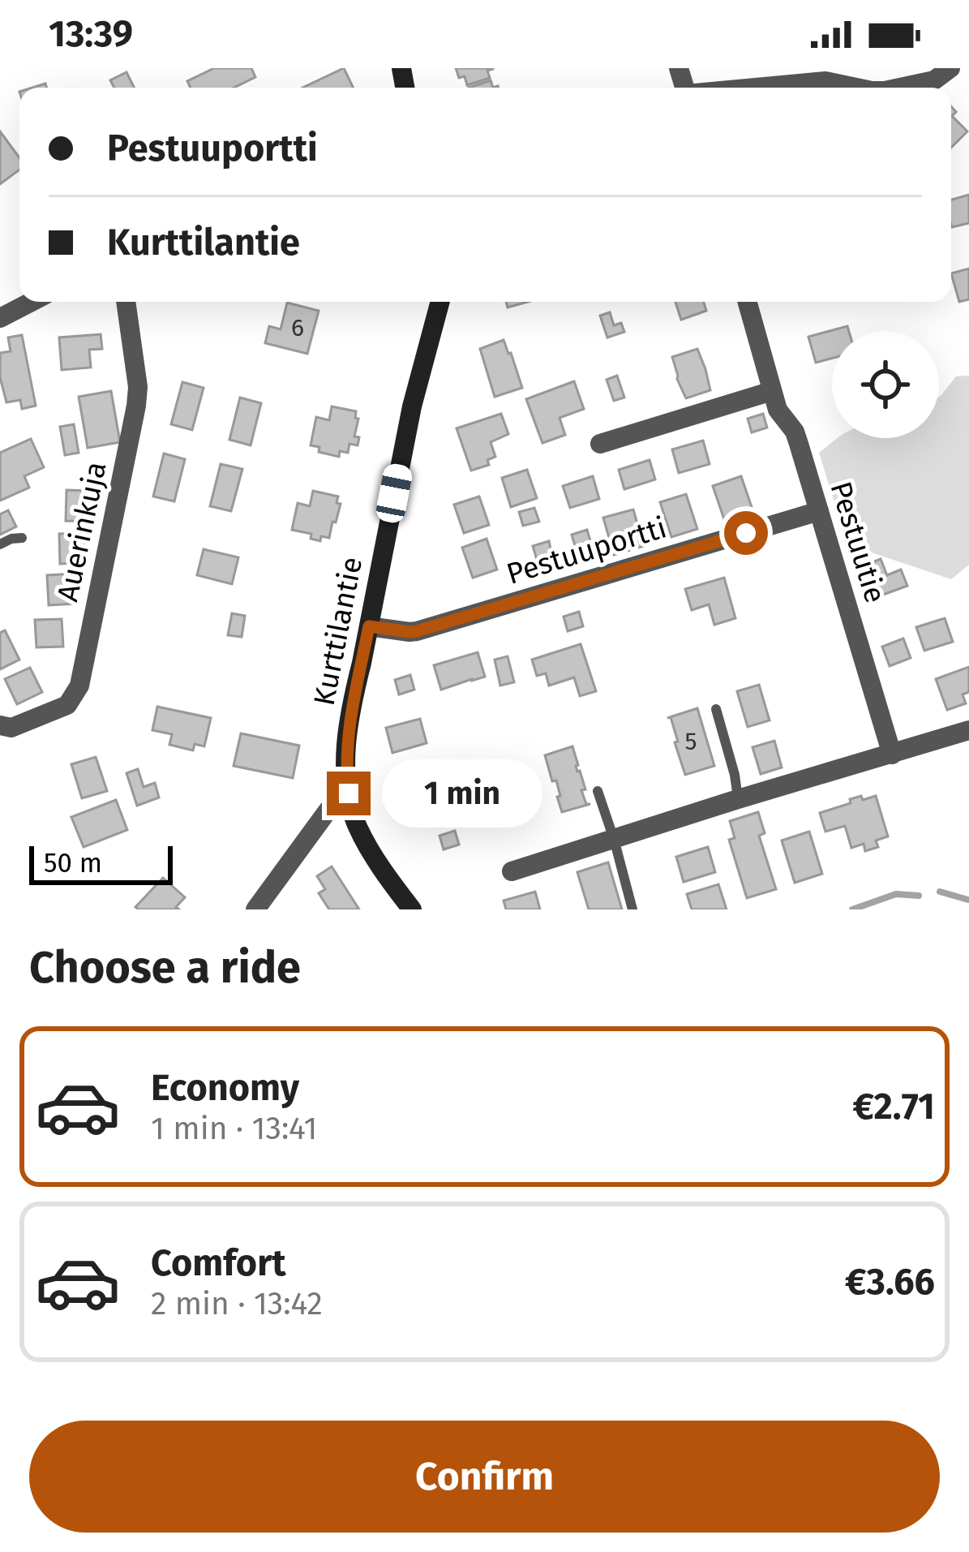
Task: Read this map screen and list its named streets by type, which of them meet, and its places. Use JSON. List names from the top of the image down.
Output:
{
  "streets": {
    "street": [
      "Auerinkuja",
      "Pestuutie",
      "Pestuuportti",
      "Kurttilantie"
    ]
  },
  "crossings": [
    ["Pestuutie", "Pestuuportti"],
    ["Pestuuportti", "Kurttilantie"]
  ],
  "house_numbers": ["6", "5"],
  "scale_bar": "50 m",
  "page": {
    "status": "13:39",
    "banner": ["Pestuuportti", "Kurttilantie"],
    "bubble": "1 min",
    "scale": "50 m",
    "heading": "Choose a ride",
    "list": [
      {
        "name": "Economy",
        "note": "1 min · 13:41",
        "value": "€2.71"
      },
      {
        "name": "Comfort",
        "note": "2 min · 13:42",
        "value": "€3.66"
      }
    ],
    "buttons": "Confirm"
  }
}
